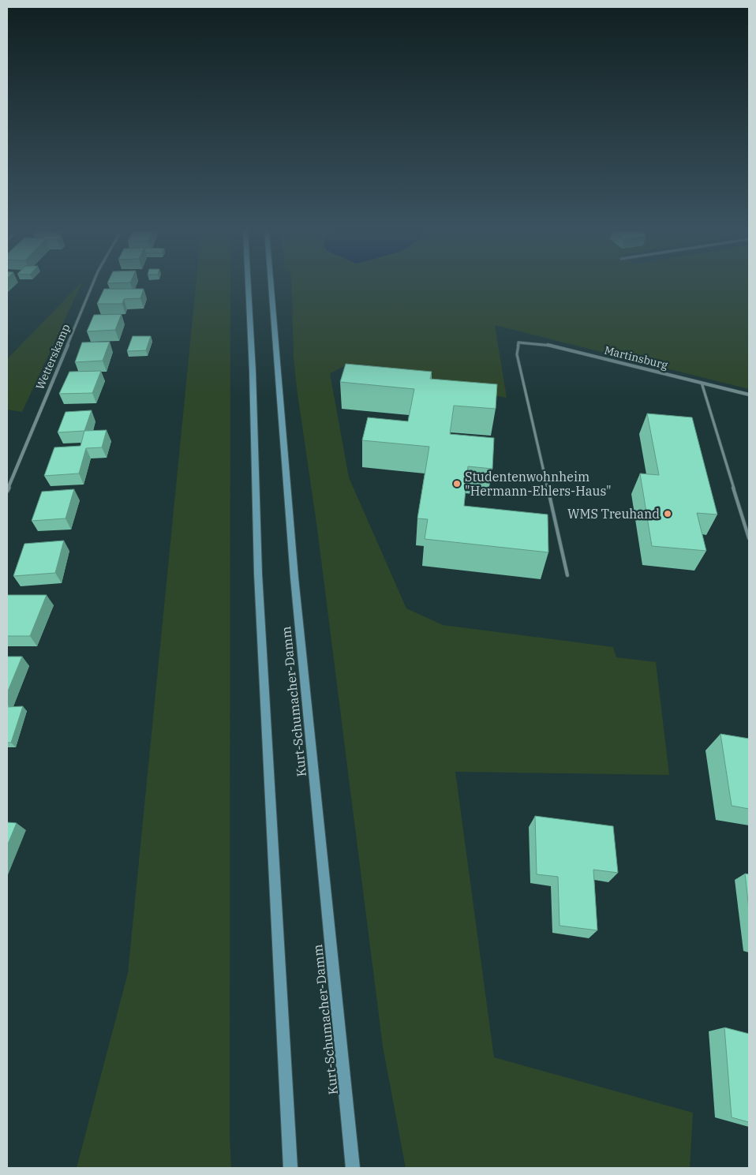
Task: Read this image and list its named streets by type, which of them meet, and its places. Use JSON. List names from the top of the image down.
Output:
{
  "streets": {
    "main road": ["Kurt-Schumacher-Damm"],
    "street": ["Wetterskamp", "Martinsburg"]
  },
  "places": ["Studentenwohnheim \"Hermann-Ehlers-Haus\"", "WMS Treuhand"]
}
